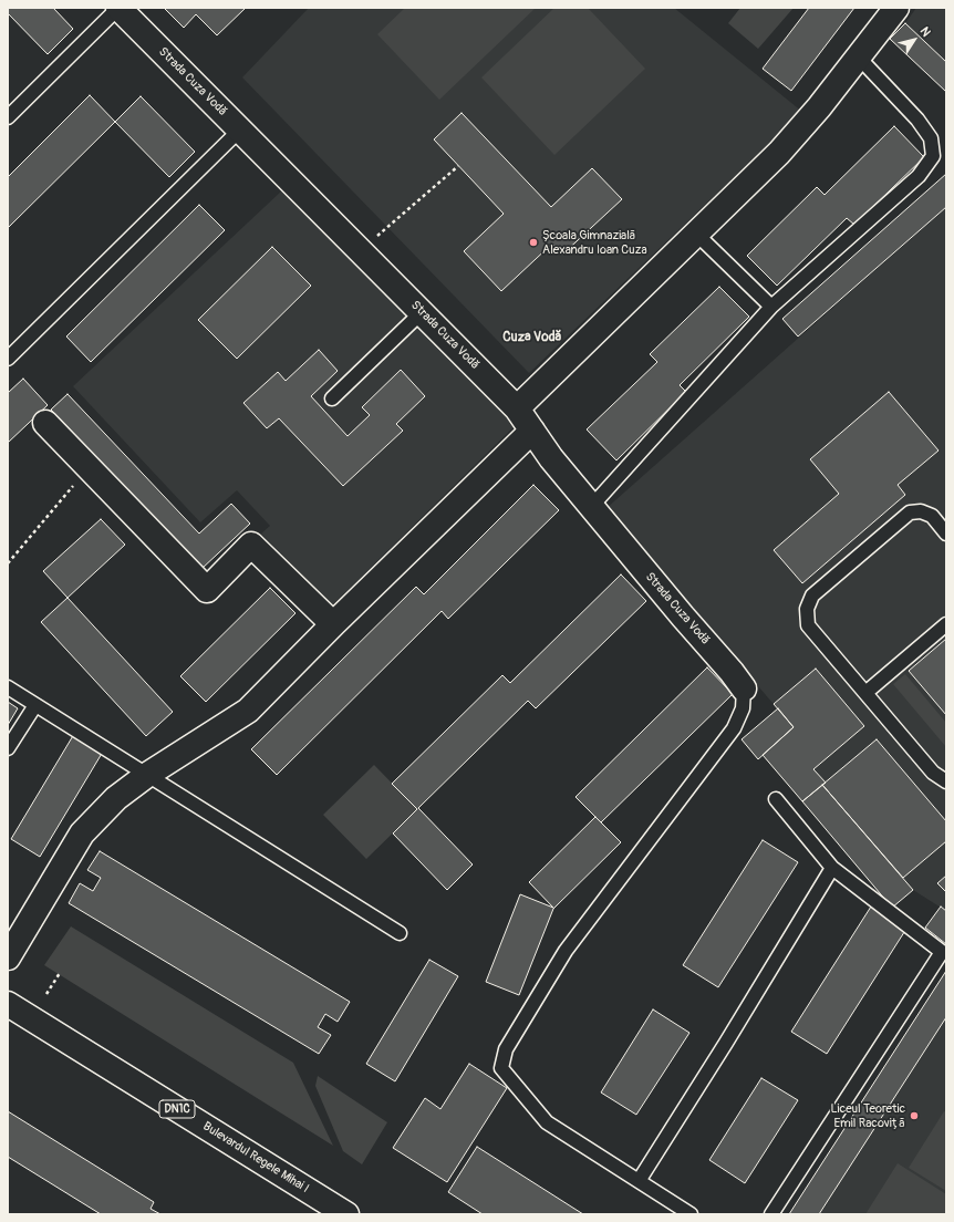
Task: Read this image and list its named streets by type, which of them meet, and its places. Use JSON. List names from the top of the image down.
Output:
{
  "streets": {
    "street": ["Strada Cuza Vodă", "DN1C", "Bulevardul Regele Mihai I"]
  },
  "districts": ["Cuza Vodă"],
  "places": ["Școala Gimnazială Alexandru Ioan Cuza", "Liceul Teoretic Emil Racoviță"],
  "north": "top right"
}
